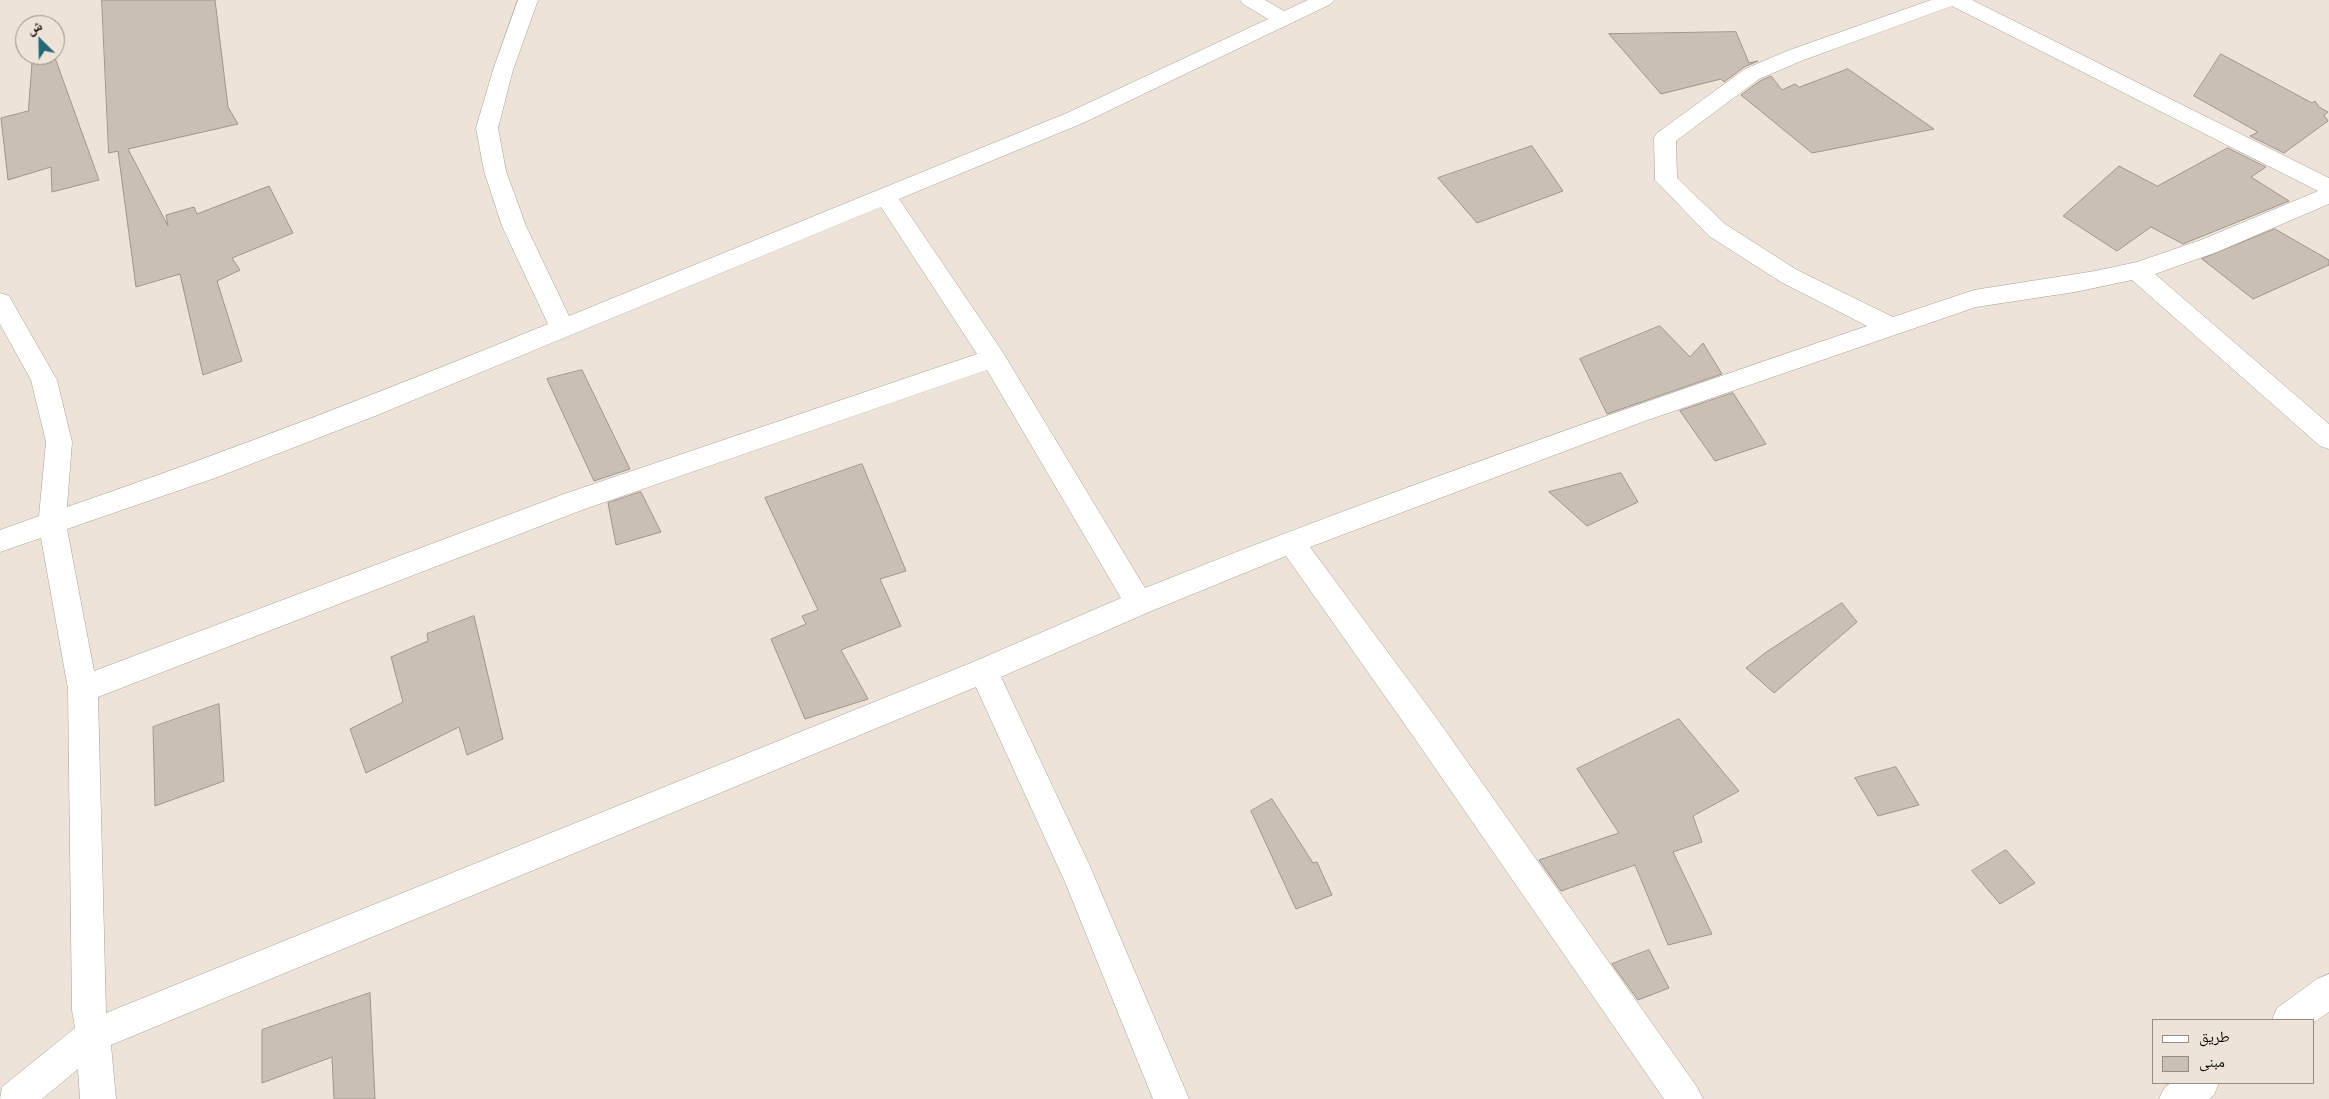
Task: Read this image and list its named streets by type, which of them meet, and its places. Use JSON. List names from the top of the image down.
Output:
{
  "legend": ["طريق", "مبنى"],
  "north": "top left"
}
